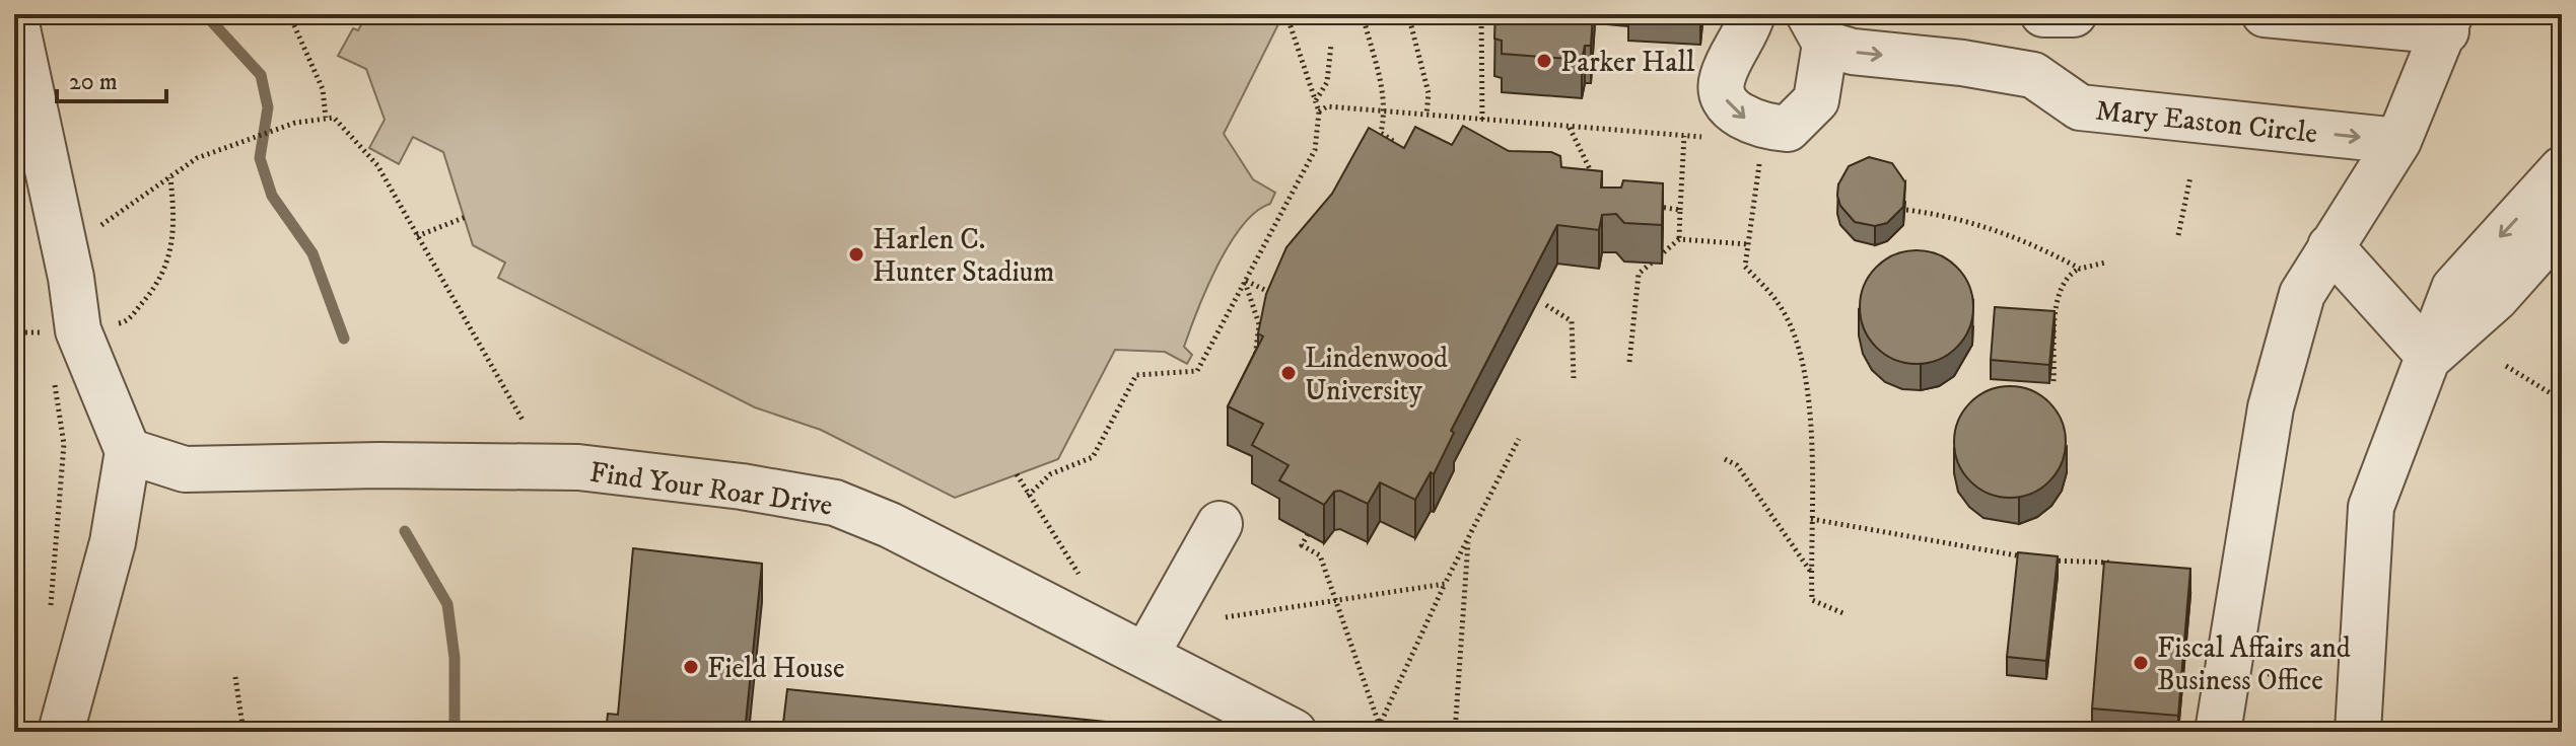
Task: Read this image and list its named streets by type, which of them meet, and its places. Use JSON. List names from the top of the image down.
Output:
{
  "streets": {
    "street": ["Mary Easton Circle", "Find Your Roar Drive"]
  },
  "one_way": ["Mary Easton Circle"],
  "places": [
    "Parker Hall",
    "Harlen C. Hunter Stadium",
    "Lindenwood University",
    "Fiscal Affairs and Business Office",
    "Field House"
  ],
  "scale_bar": "20 m"
}
